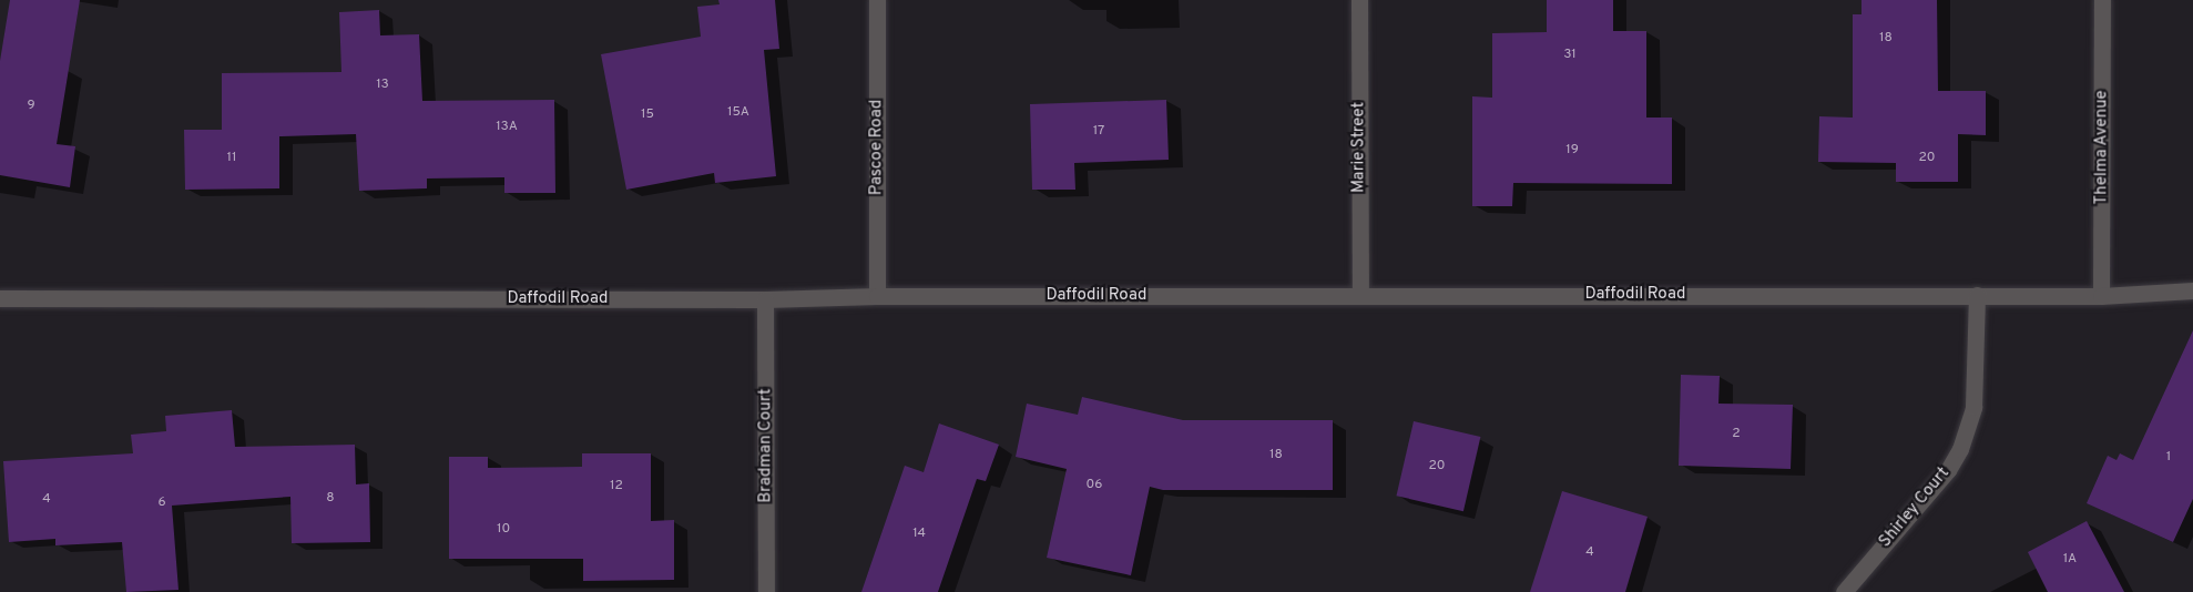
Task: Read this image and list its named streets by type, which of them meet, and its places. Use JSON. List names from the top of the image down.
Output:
{
  "streets": {
    "street": [
      "Pascoe Road",
      "Marie Street",
      "Thelma Avenue",
      "Daffodil Road",
      "Bradman Court",
      "Shirley Court"
    ]
  },
  "crossings": [
    ["Pascoe Road", "Daffodil Road"],
    ["Marie Street", "Daffodil Road"],
    ["Thelma Avenue", "Daffodil Road"],
    ["Daffodil Road", "Bradman Court"],
    ["Daffodil Road", "Shirley Court"]
  ],
  "house_numbers": [
    "18",
    "31",
    "13",
    "9",
    "15A",
    "15",
    "13A",
    "17",
    "19",
    "11",
    "20",
    "2",
    "18",
    "1",
    "20",
    "06",
    "12",
    "8",
    "4",
    "6",
    "10",
    "14",
    "4",
    "1A"
  ]
}
